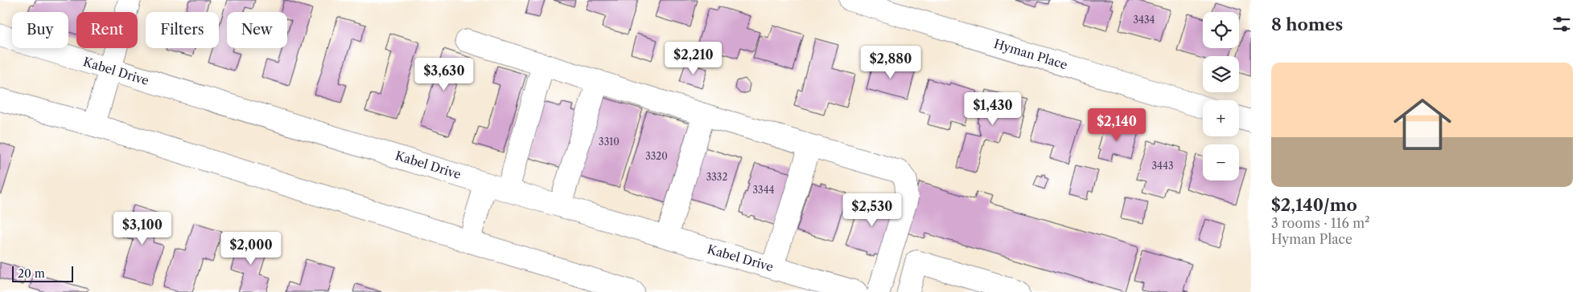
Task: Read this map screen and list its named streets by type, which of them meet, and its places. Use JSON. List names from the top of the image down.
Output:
{
  "streets": {
    "street": ["Hyman Place", "Kabel Drive"]
  },
  "house_numbers": [
    "3434",
    "3310",
    "3320",
    "3443",
    "3332",
    "3344"
  ],
  "scale_bar": "20 m",
  "page": {
    "heading": "8 homes",
    "map_buttons": ["+", "−"],
    "chip": [
      "Buy",
      "Rent",
      "Filters",
      "New"
    ],
    "price": [
      "$2,210",
      "$2,880",
      "$3,630",
      "$1,430",
      "$2,140",
      "$2,530",
      "$3,100",
      "$2,000"
    ],
    "list": [
      {
        "name": "$2,140/mo",
        "note": "3 rooms · 116 m² · Hyman Place"
      }
    ],
    "scale": "20 m"
  }
}
